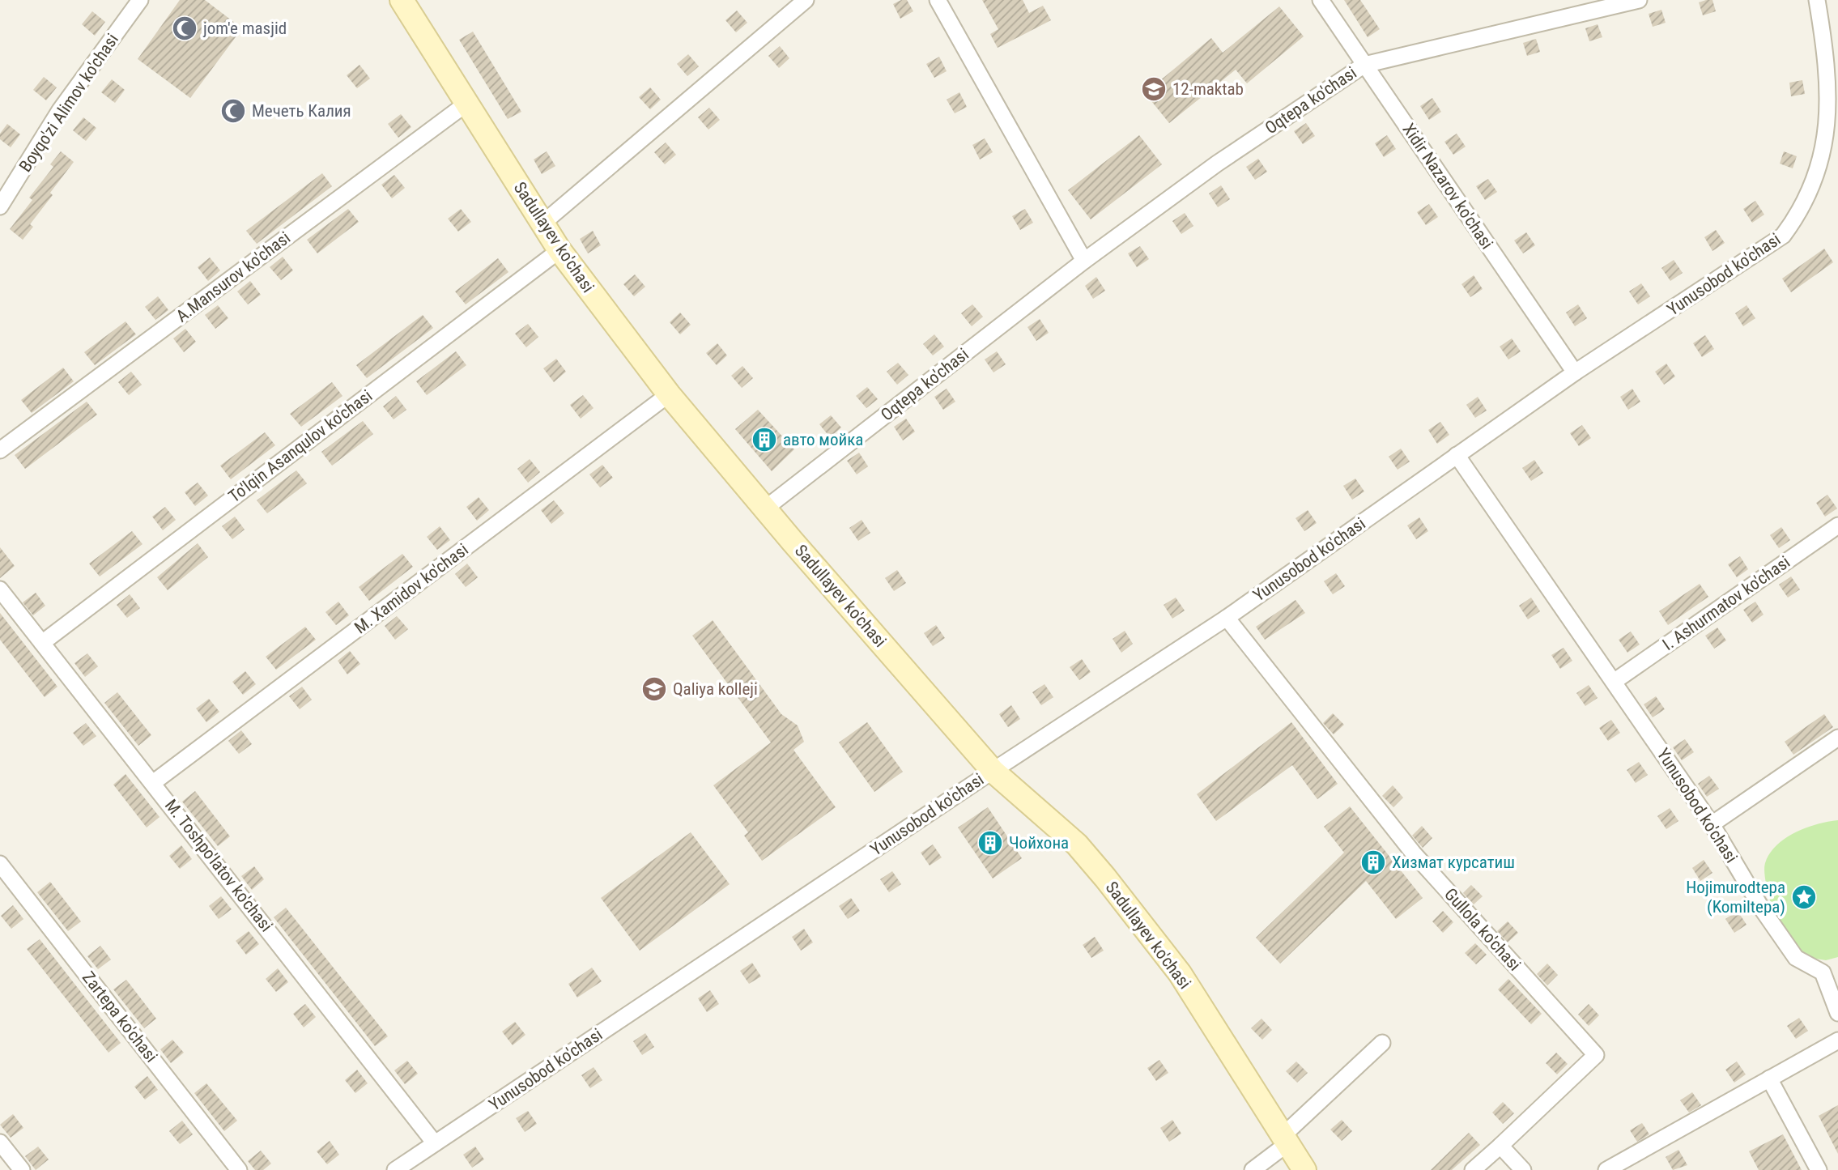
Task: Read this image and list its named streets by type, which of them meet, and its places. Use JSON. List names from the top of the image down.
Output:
{
  "streets": {
    "main road": ["Sadullayev ko'chasi"],
    "street": [
      "Oqtepa ko'chasi",
      "Boyqo'zi Alimov ko'chasi",
      "Xidir Nazarov ko'chasi",
      "Yunusobod ko'chasi",
      "A.Mansurov ko'chasi",
      "To'lqin Asanqulov ko'chasi",
      "M. Xamidov ko'chasi",
      "I. Ashurmatov ko'chasi",
      "M. Toshpo'latov ko'chasi",
      "Gullola ko'chasi",
      "Zartepa ko'chasi"
    ]
  },
  "crossings": [
    ["Oqtepa ko'chasi", "Xidir Nazarov ko'chasi"],
    ["Oqtepa ko'chasi", "Sadullayev ko'chasi"],
    ["Xidir Nazarov ko'chasi", "Yunusobod ko'chasi"],
    ["Sadullayev ko'chasi", "Yunusobod ko'chasi"],
    ["Sadullayev ko'chasi", "A.Mansurov ko'chasi"],
    ["Sadullayev ko'chasi", "To'lqin Asanqulov ko'chasi"],
    ["Sadullayev ko'chasi", "M. Xamidov ko'chasi"],
    ["Yunusobod ko'chasi", "I. Ashurmatov ko'chasi"],
    ["Yunusobod ko'chasi", "M. Toshpo'latov ko'chasi"],
    ["Yunusobod ko'chasi", "Gullola ko'chasi"],
    ["To'lqin Asanqulov ko'chasi", "M. Toshpo'latov ko'chasi"],
    ["M. Xamidov ko'chasi", "M. Toshpo'latov ko'chasi"]
  ],
  "places": {
    "mosque": ["jom'e masjid", "Мечеть Калия"],
    "school or university": ["12-maktab", "Qaliya kolleji"],
    "building": ["авто мойка", "Чойхона", "Хизмат курсатиш"],
    "place": ["Hojimurodtepa (Komiltepa)"]
  }
}
